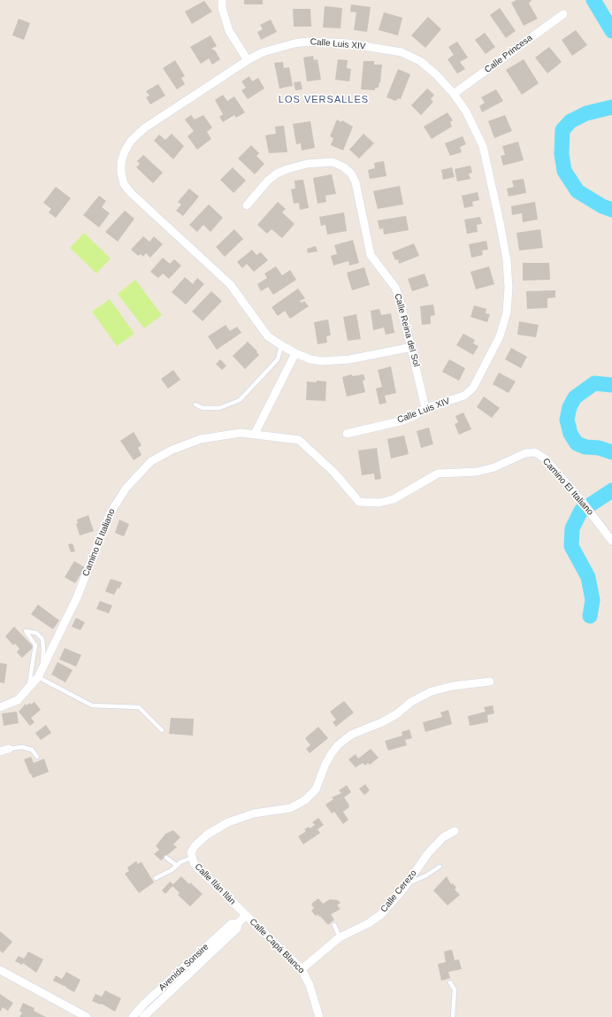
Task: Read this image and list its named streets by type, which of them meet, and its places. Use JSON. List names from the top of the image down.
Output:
{
  "streets": {
    "street": [
      "Calle Luis XIV",
      "Calle Princesa",
      "Calle Reina del Sol",
      "Camino El Italiano",
      "Calle Ilán Ilán",
      "Calle Cerezo",
      "Calle Capá Blanco",
      "Avenida Sonsire"
    ]
  },
  "crossings": [
    ["Calle Luis XIV", "Calle Princesa"],
    ["Calle Luis XIV", "Calle Reina del Sol"],
    ["Calle Ilán Ilán", "Calle Capá Blanco"],
    ["Calle Ilán Ilán", "Avenida Sonsire"],
    ["Calle Cerezo", "Calle Capá Blanco"],
    ["Calle Capá Blanco", "Avenida Sonsire"]
  ],
  "districts": ["LOS VERSALLES"]
}
